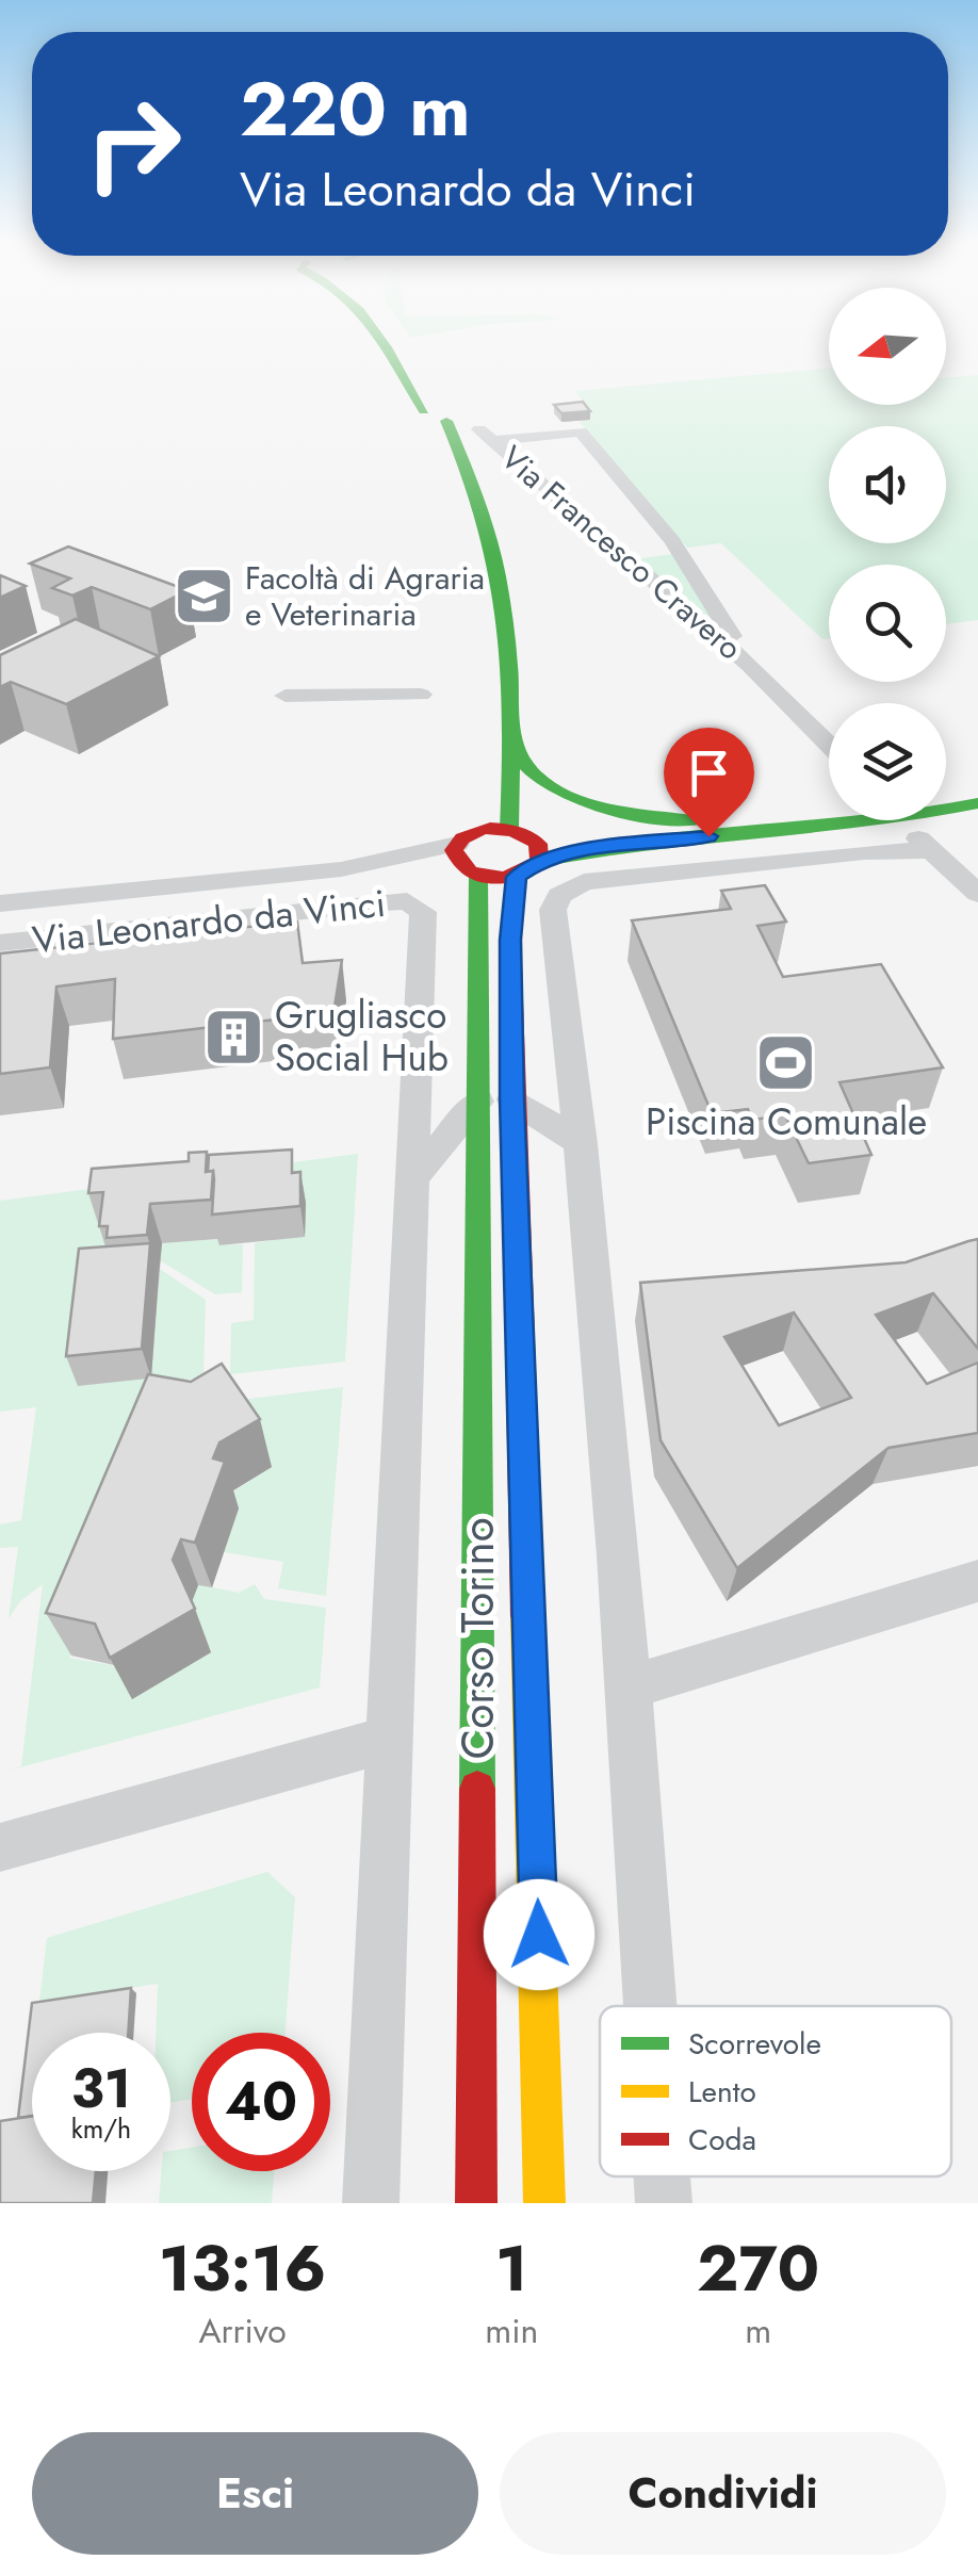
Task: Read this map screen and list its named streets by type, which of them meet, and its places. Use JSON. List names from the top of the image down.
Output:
{
  "streets": {
    "street": ["Via Francesco Cravero", "Via Leonardo da Vinci", "Corso Torino"]
  },
  "crossings": [
    ["Via Leonardo da Vinci", "Corso Torino"]
  ],
  "places": {
    "school or university": ["Facoltà di Agraria e Veterinaria"],
    "building": ["Grugliasco Social Hub"],
    "sports": ["Piscina Comunale"]
  },
  "legend": ["Scorrevole", "Lento", "Coda"],
  "north": "left",
  "page": {
    "turn": ["220 m", "Via Leonardo da Vinci"],
    "speed": "31 km/h",
    "limit": "40",
    "eta": [
      "13:16",
      "Arrivo",
      "1",
      "min",
      "270",
      "m"
    ],
    "buttons": ["Esci", "Condividi"]
  }
}
